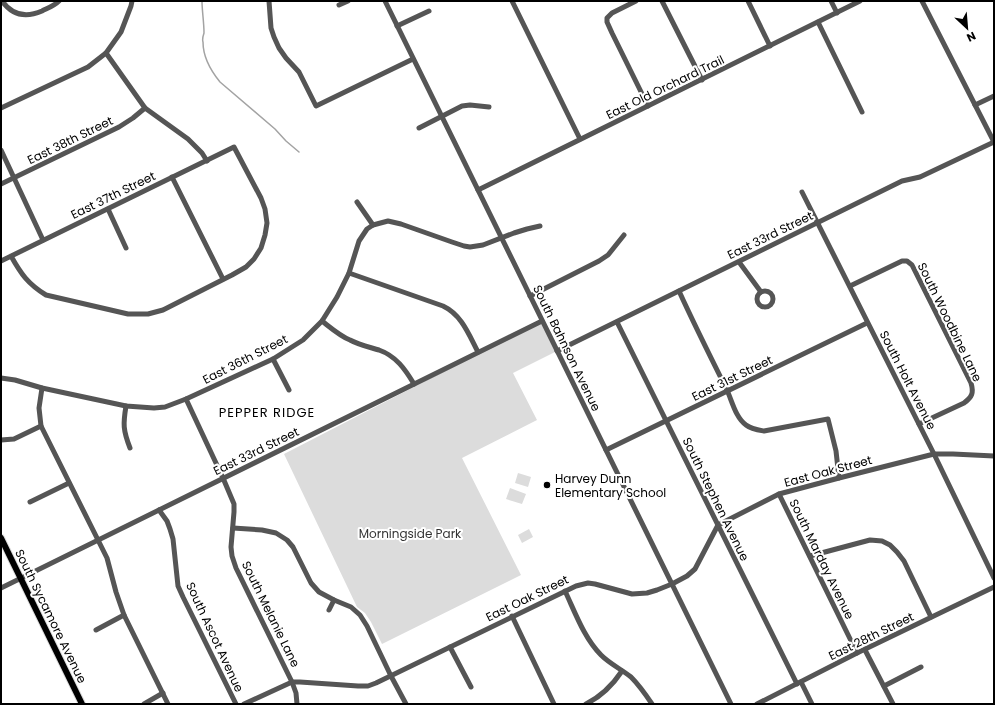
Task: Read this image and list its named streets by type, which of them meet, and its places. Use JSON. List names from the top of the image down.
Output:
{
  "streets": {
    "main road": ["South Sycamore Avenue"],
    "street": [
      "East Old Orchard Trail",
      "East 38th Street",
      "East 37th Street",
      "East 33rd Street",
      "South Woodbine Lane",
      "South Bahnson Avenue",
      "East 36th Street",
      "East 31st Street",
      "South Holt Avenue",
      "East Oak Street",
      "South Stephen Avenue",
      "South Marday Avenue",
      "South Melanie Lane",
      "East 28th Street",
      "South Ascot Avenue"
    ]
  },
  "crossings": [
    ["East Old Orchard Trail", "South Bahnson Avenue"],
    ["East 33rd Street", "South Bahnson Avenue"],
    ["East 33rd Street", "South Holt Avenue"],
    ["East 33rd Street", "South Stephen Avenue"],
    ["East 33rd Street", "South Melanie Lane"],
    ["East 33rd Street", "South Sycamore Avenue"],
    ["East 33rd Street", "South Ascot Avenue"],
    ["South Woodbine Lane", "South Holt Avenue"],
    ["South Bahnson Avenue", "East 31st Street"],
    ["South Bahnson Avenue", "East Oak Street"],
    ["East 36th Street", "South Melanie Lane"],
    ["East 31st Street", "South Holt Avenue"],
    ["East 31st Street", "South Stephen Avenue"],
    ["South Holt Avenue", "East Oak Street"],
    ["East Oak Street", "South Stephen Avenue"],
    ["East Oak Street", "South Marday Avenue"],
    ["East Oak Street", "South Melanie Lane"],
    ["South Stephen Avenue", "East 28th Street"],
    ["South Marday Avenue", "East 28th Street"]
  ],
  "districts": ["PEPPER RIDGE"],
  "parks": ["Morningside Park"],
  "places": ["Harvey Dunn Elementary School"],
  "north": "bottom right"
}
